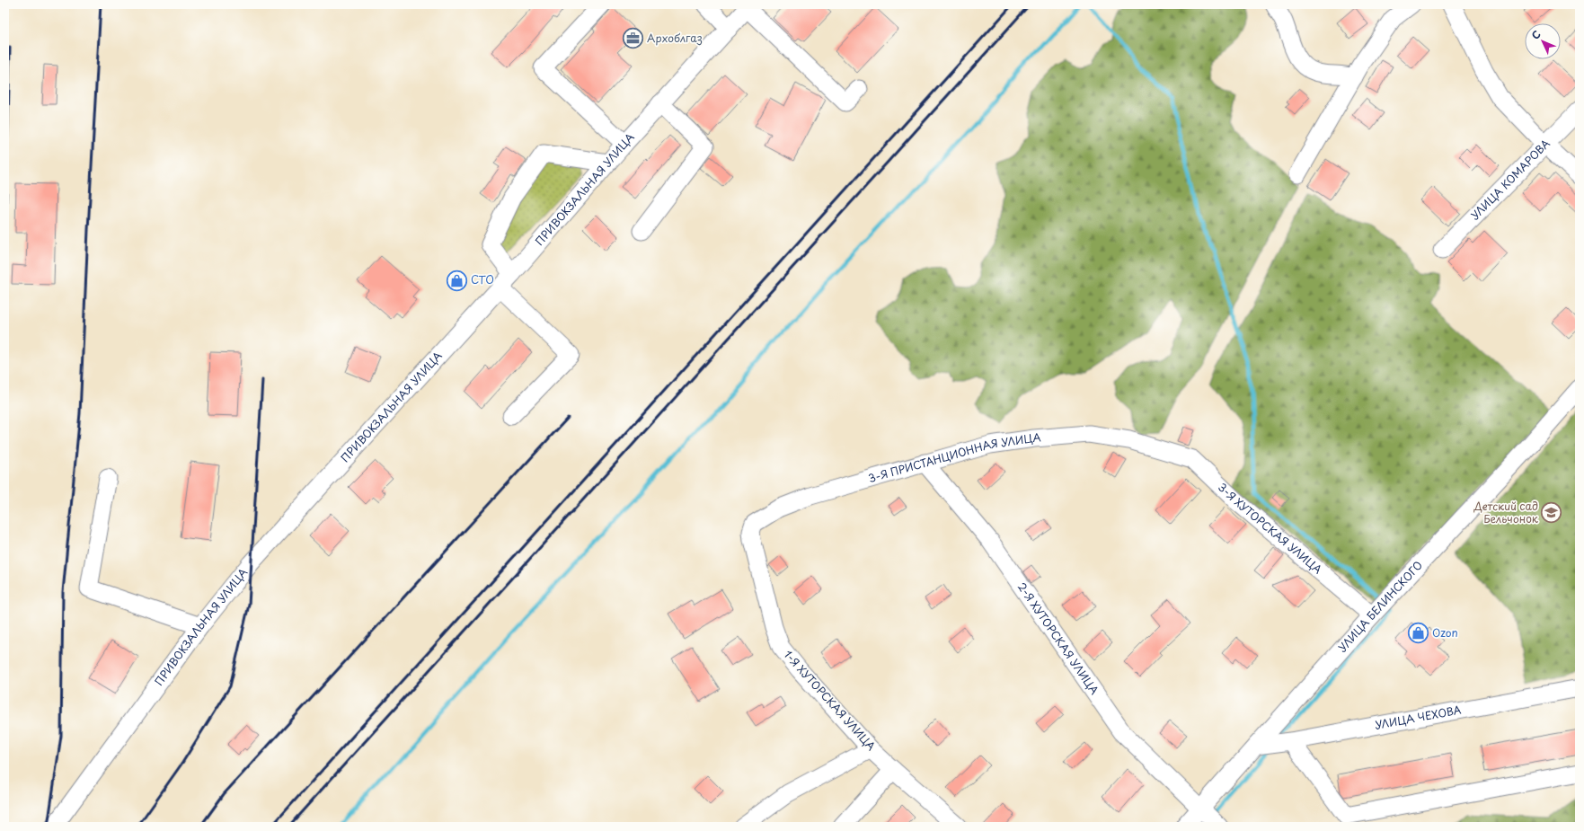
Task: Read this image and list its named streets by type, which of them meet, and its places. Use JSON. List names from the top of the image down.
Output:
{
  "streets": {
    "street": [
      "УЛИЦА КОМАРОВА",
      "ПРИВОКЗАЛЬНАЯ УЛИЦА",
      "3-Я ПРИСТАНЦИОННАЯ УЛИЦА",
      "3-Я ХУТОРСКАЯ УЛИЦА",
      "УЛИЦА БЕЛИНСКОГО",
      "2-Я ХУТОРСКАЯ УЛИЦА",
      "1-Я ХУТОРСКАЯ УЛИЦА",
      "УЛИЦА ЧЕХОВА"
    ]
  },
  "crossings": [
    ["3-Я ПРИСТАНЦИОННАЯ УЛИЦА", "3-Я ХУТОРСКАЯ УЛИЦА"],
    ["3-Я ПРИСТАНЦИОННАЯ УЛИЦА", "2-Я ХУТОРСКАЯ УЛИЦА"],
    ["3-Я ПРИСТАНЦИОННАЯ УЛИЦА", "1-Я ХУТОРСКАЯ УЛИЦА"],
    ["3-Я ХУТОРСКАЯ УЛИЦА", "УЛИЦА БЕЛИНСКОГО"],
    ["УЛИЦА БЕЛИНСКОГО", "2-Я ХУТОРСКАЯ УЛИЦА"],
    ["УЛИЦА БЕЛИНСКОГО", "УЛИЦА ЧЕХОВА"]
  ],
  "places": {
    "office": ["Архоблгаз"],
    "shop": ["СТО", "Ozon"],
    "school or university": ["Детский сад Бельчонок"]
  },
  "north": "top left"
}
